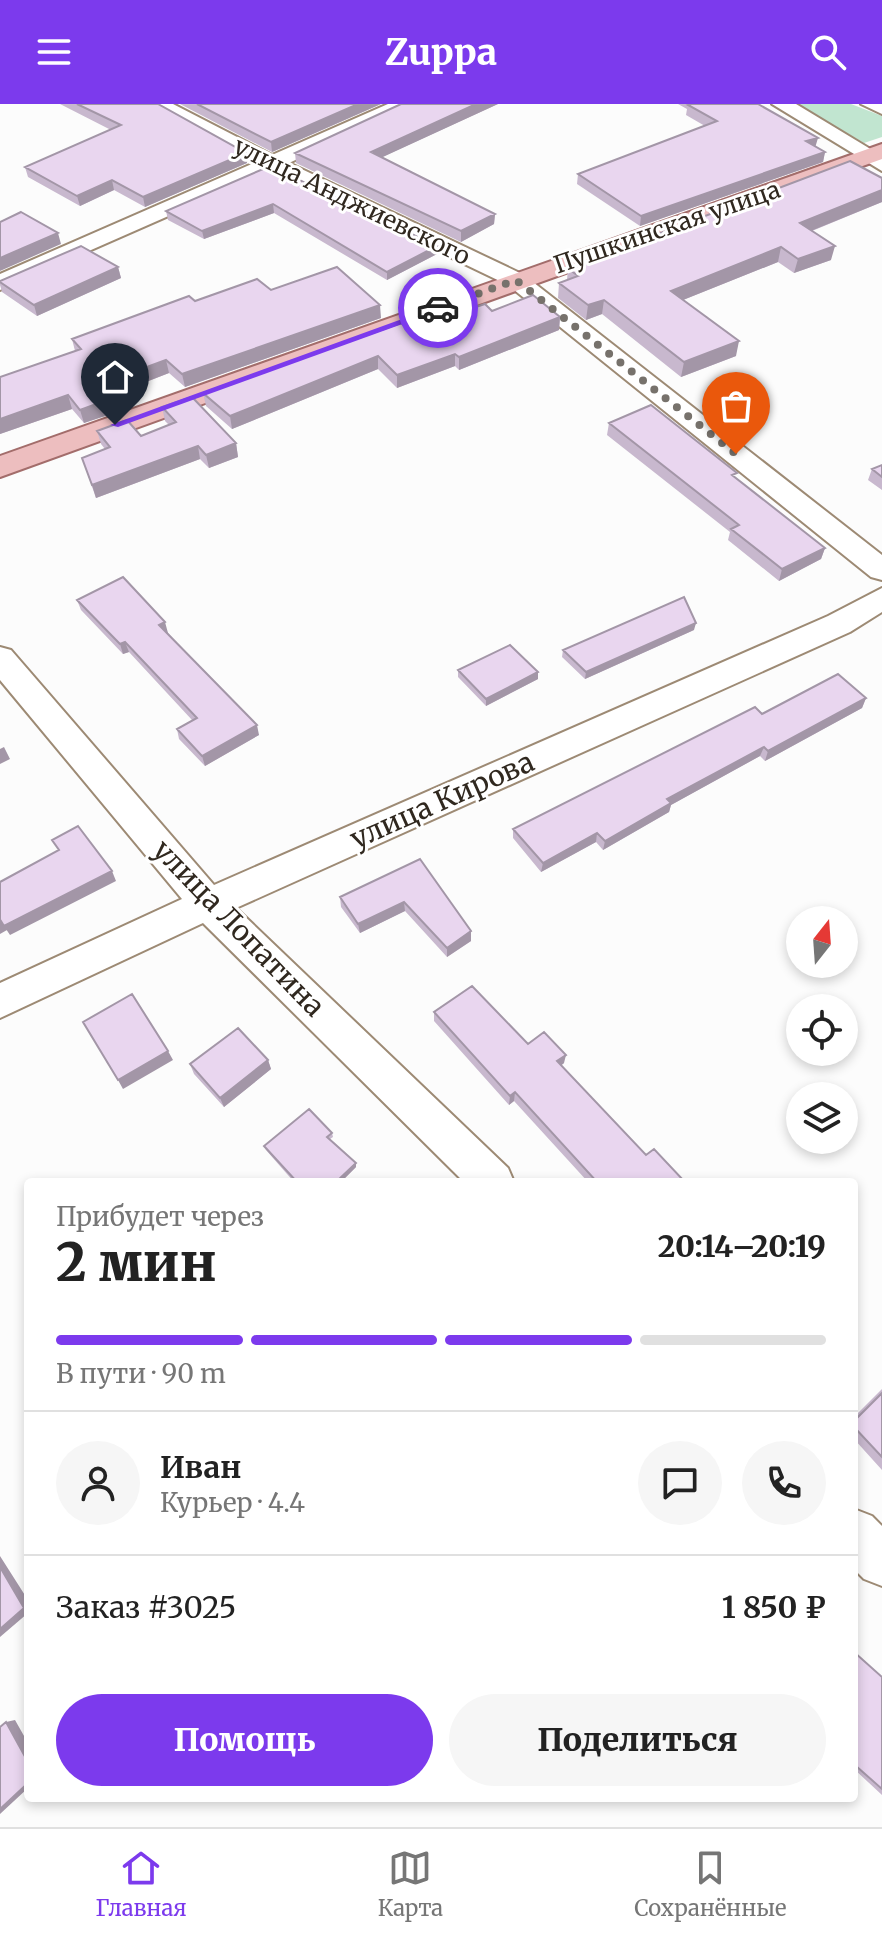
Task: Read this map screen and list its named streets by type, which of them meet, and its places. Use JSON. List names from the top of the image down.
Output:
{
  "streets": {
    "main road": ["Пушкинская улица"],
    "street": ["улица Анджиевского", "улица Кирова", "улица Лопатина"]
  },
  "crossings": [
    ["улица Анджиевского", "Пушкинская улица"],
    ["улица Кирова", "улица Лопатина"]
  ],
  "north": "top",
  "page": {
    "header": "Zuppa",
    "heading": ["2 мин", "Прибудет через", "20:14–20:19"],
    "panel": [
      "Иван",
      "Курьер · 4.4",
      "Заказ #3025",
      "1 850 ₽"
    ],
    "bar": "В пути · 90 m",
    "buttons": ["Помощь", "Поделиться"],
    "tabs": ["Главная", "Карта", "Сохранённые"]
  }
}
